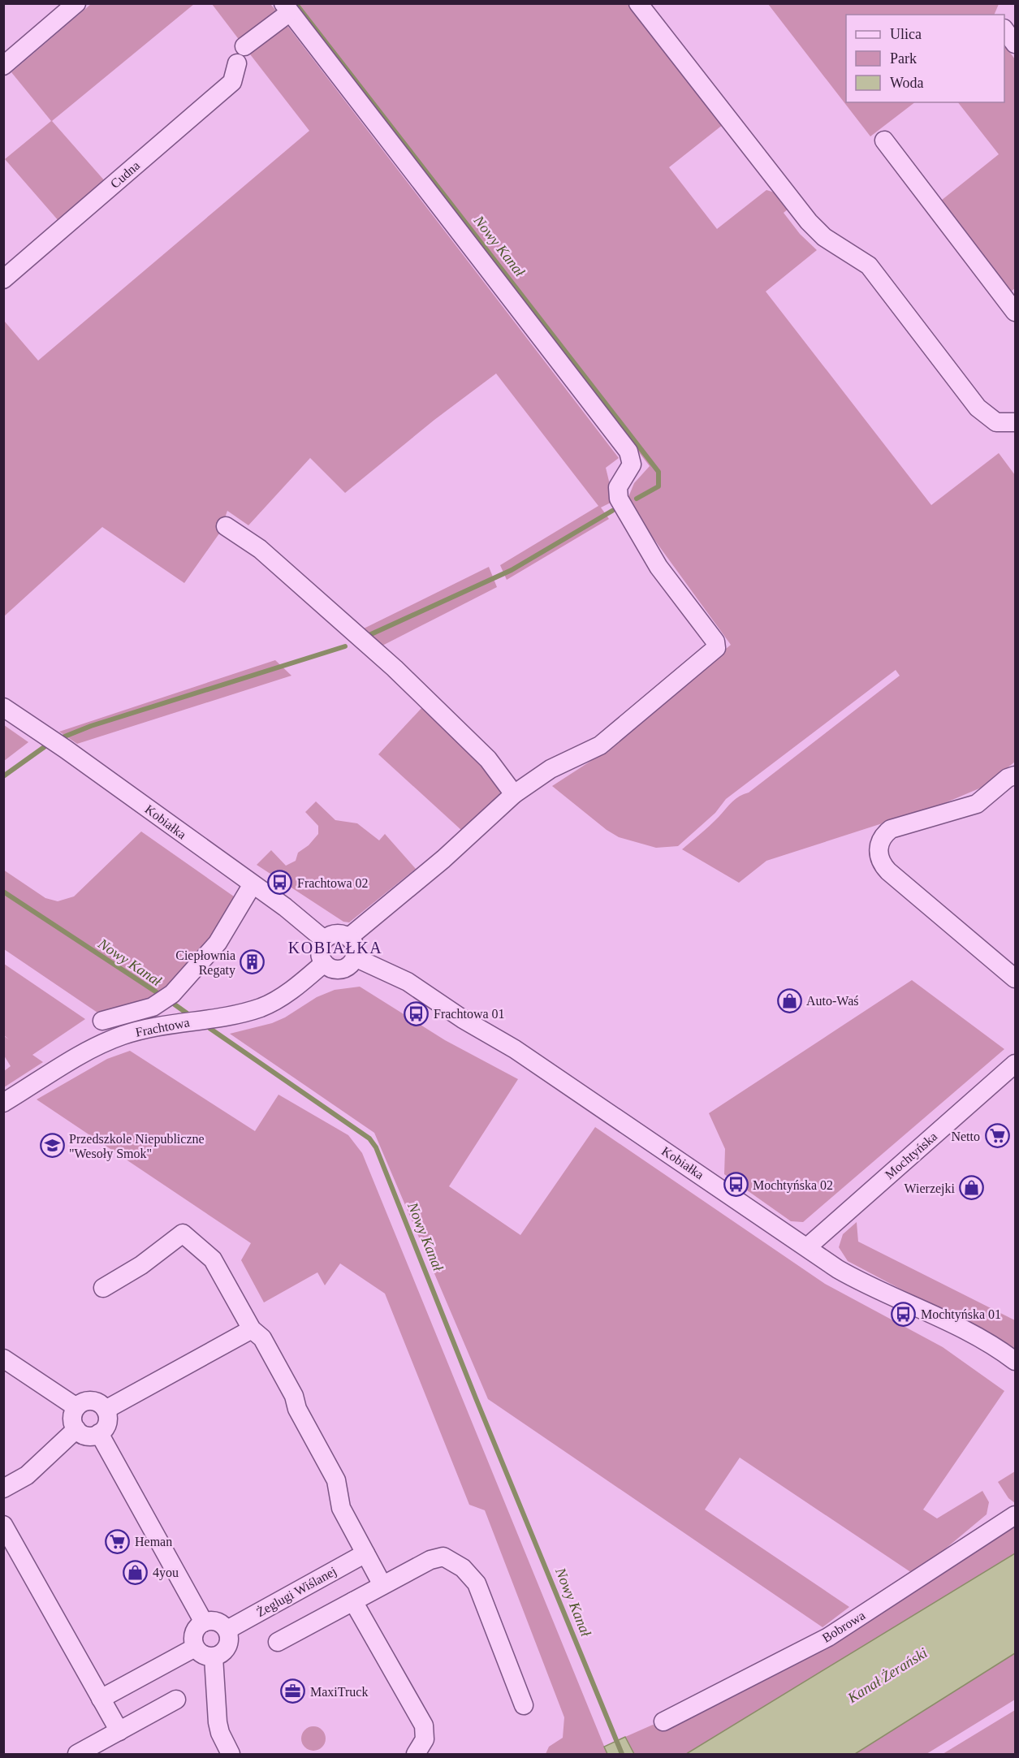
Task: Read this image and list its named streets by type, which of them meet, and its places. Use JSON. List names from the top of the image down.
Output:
{
  "streets": {
    "street": [
      "Cudna",
      "Kobiałka",
      "Frachtowa",
      "Mochtyńska",
      "Żeglugi Wiślanej",
      "Bobrowa"
    ]
  },
  "crossings": [
    ["Kobiałka", "Frachtowa"],
    ["Kobiałka", "Mochtyńska"]
  ],
  "districts": ["KOBIAŁKA"],
  "water": ["Nowy Kanał", "Kanał Żerański"],
  "places": {
    "bus stop": [
      "Frachtowa 02",
      "Frachtowa 01",
      "Mochtyńska 02",
      "Mochtyńska 01"
    ],
    "building": ["Ciepłownia Regaty"],
    "shop": ["Auto-Waś", "Wierzejki", "4you"],
    "supermarket": ["Netto", "Heman"],
    "school or university": ["Przedszkole Niepubliczne \"Wesoły Smok\""],
    "office": ["MaxiTruck"]
  },
  "legend": ["Ulica", "Park", "Woda"]
}
